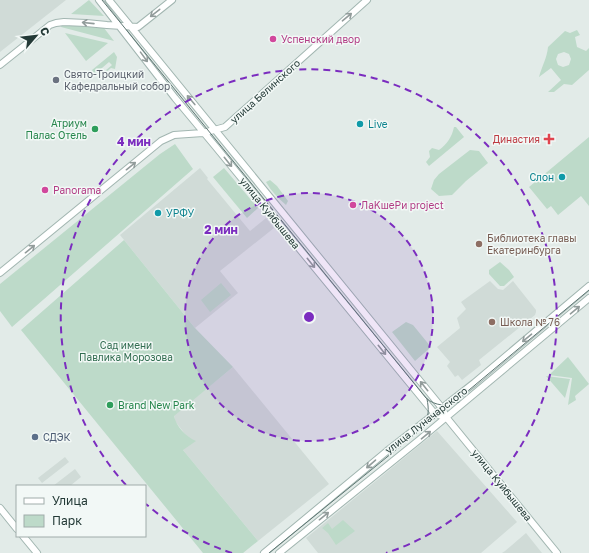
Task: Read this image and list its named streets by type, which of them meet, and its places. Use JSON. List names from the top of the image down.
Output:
{
  "streets": {
    "main road": ["улица Белинского", "улица Куйбышева", "улица Луначарского"]
  },
  "crossings": [
    ["улица Белинского", "улица Куйбышева"],
    ["улица Куйбышева", "улица Луначарского"]
  ],
  "one_way": ["улица Белинского"],
  "parks": ["Сад имени Павлика Морозова"],
  "places": {
    "other": [
      "Успенский двор",
      "Свято-Троицкий Кафедральный собор",
      "Live",
      "Атриум Палас Отель",
      "Слон",
      "Panorama",
      "ЛаKшеРи project",
      "УРФУ",
      "Библиотека главы Екатеринбурга",
      "Школа № 76",
      "Brand New Park",
      "СДЭК"
    ],
    "health": ["Династия"]
  },
  "legend": ["Улица", "Парк"],
  "north": "top right",
  "rings": ["4 мин", "2 мин"]
}
